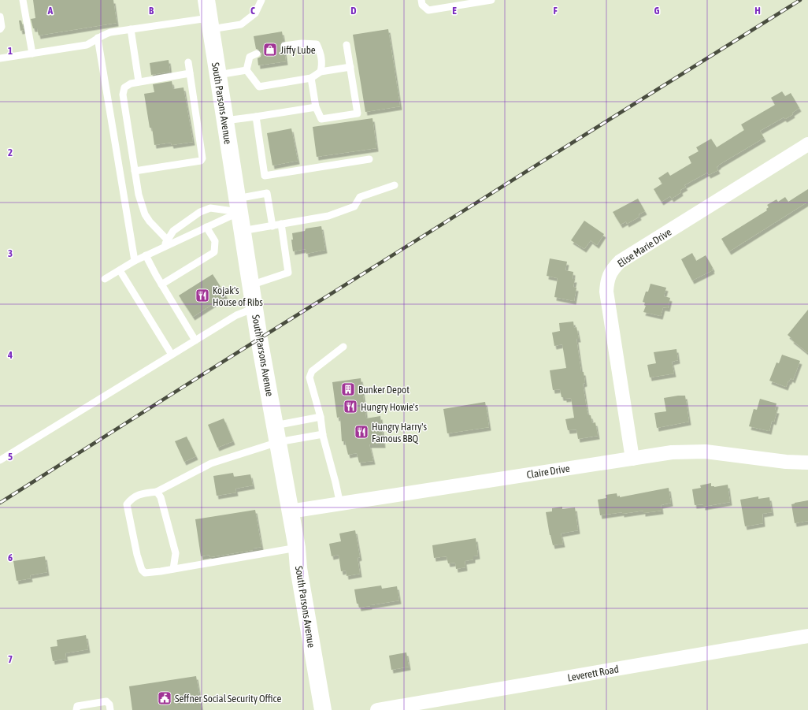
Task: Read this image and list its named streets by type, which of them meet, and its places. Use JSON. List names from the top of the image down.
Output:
{
  "streets": {
    "main road": ["South Parsons Avenue"],
    "street": ["Elise Marie Drive", "Claire Drive", "Leverett Road"]
  },
  "crossings": [
    ["South Parsons Avenue", "Claire Drive"],
    ["Elise Marie Drive", "Claire Drive"]
  ],
  "places": {
    "shop": ["Jiffy Lube"],
    "restaurant": ["Kojak's House of Ribs", "Hungry Howie's", "Hungry Harry's Famous BBQ"],
    "building": ["Bunker Depot"],
    "public building": ["Seffner Social Security Office"]
  },
  "grid": {
    "columns": [
      "A",
      "B",
      "C",
      "D",
      "E",
      "F",
      "G",
      "H"
    ],
    "rows": [
      "1",
      "2",
      "3",
      "4",
      "5",
      "6",
      "7"
    ]
  }
}
